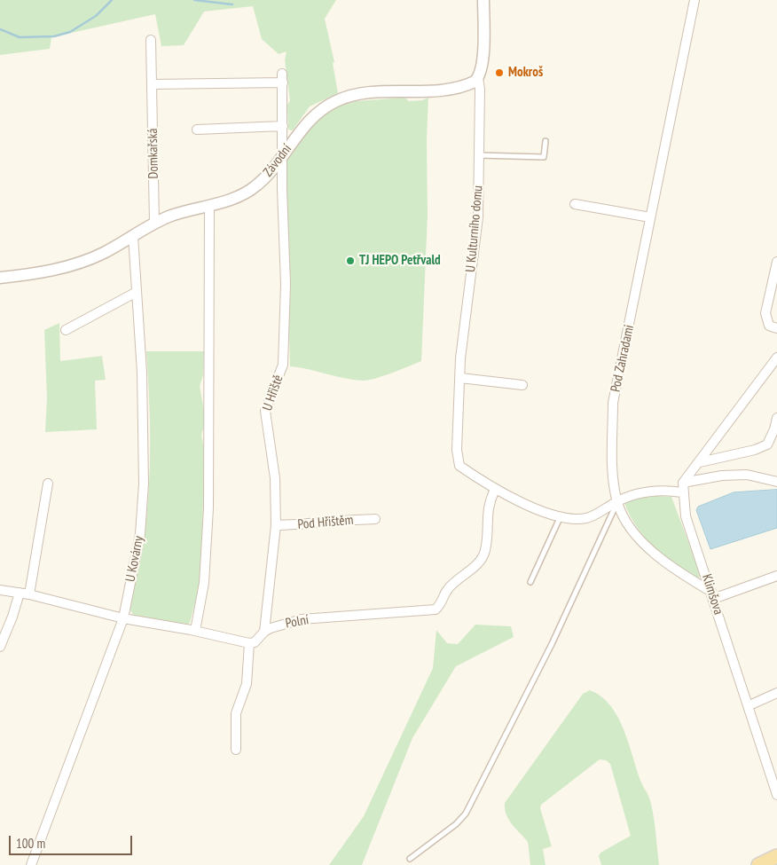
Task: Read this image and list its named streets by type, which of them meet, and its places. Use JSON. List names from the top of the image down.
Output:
{
  "streets": {
    "street": [
      "Domkařská",
      "Závodní",
      "U Kulturního domu",
      "Pod Zahradami",
      "U Hřiště",
      "Pod Hřištěm",
      "U Kovárny",
      "Klimšova",
      "Polní"
    ]
  },
  "crossings": [
    ["Domkařská", "Závodní"],
    ["Domkařská", "U Hřiště"],
    ["Závodní", "U Kulturního domu"],
    ["Závodní", "U Hřiště"],
    ["Závodní", "U Kovárny"],
    ["U Kulturního domu", "Pod Zahradami"],
    ["U Kulturního domu", "Klimšova"],
    ["U Kulturního domu", "Polní"],
    ["Pod Zahradami", "Klimšova"],
    ["U Hřiště", "Pod Hřištěm"],
    ["U Hřiště", "Polní"]
  ],
  "places": ["Mokroš", "TJ HEPO Petřvald"],
  "scale_bar": "100 m"
}
